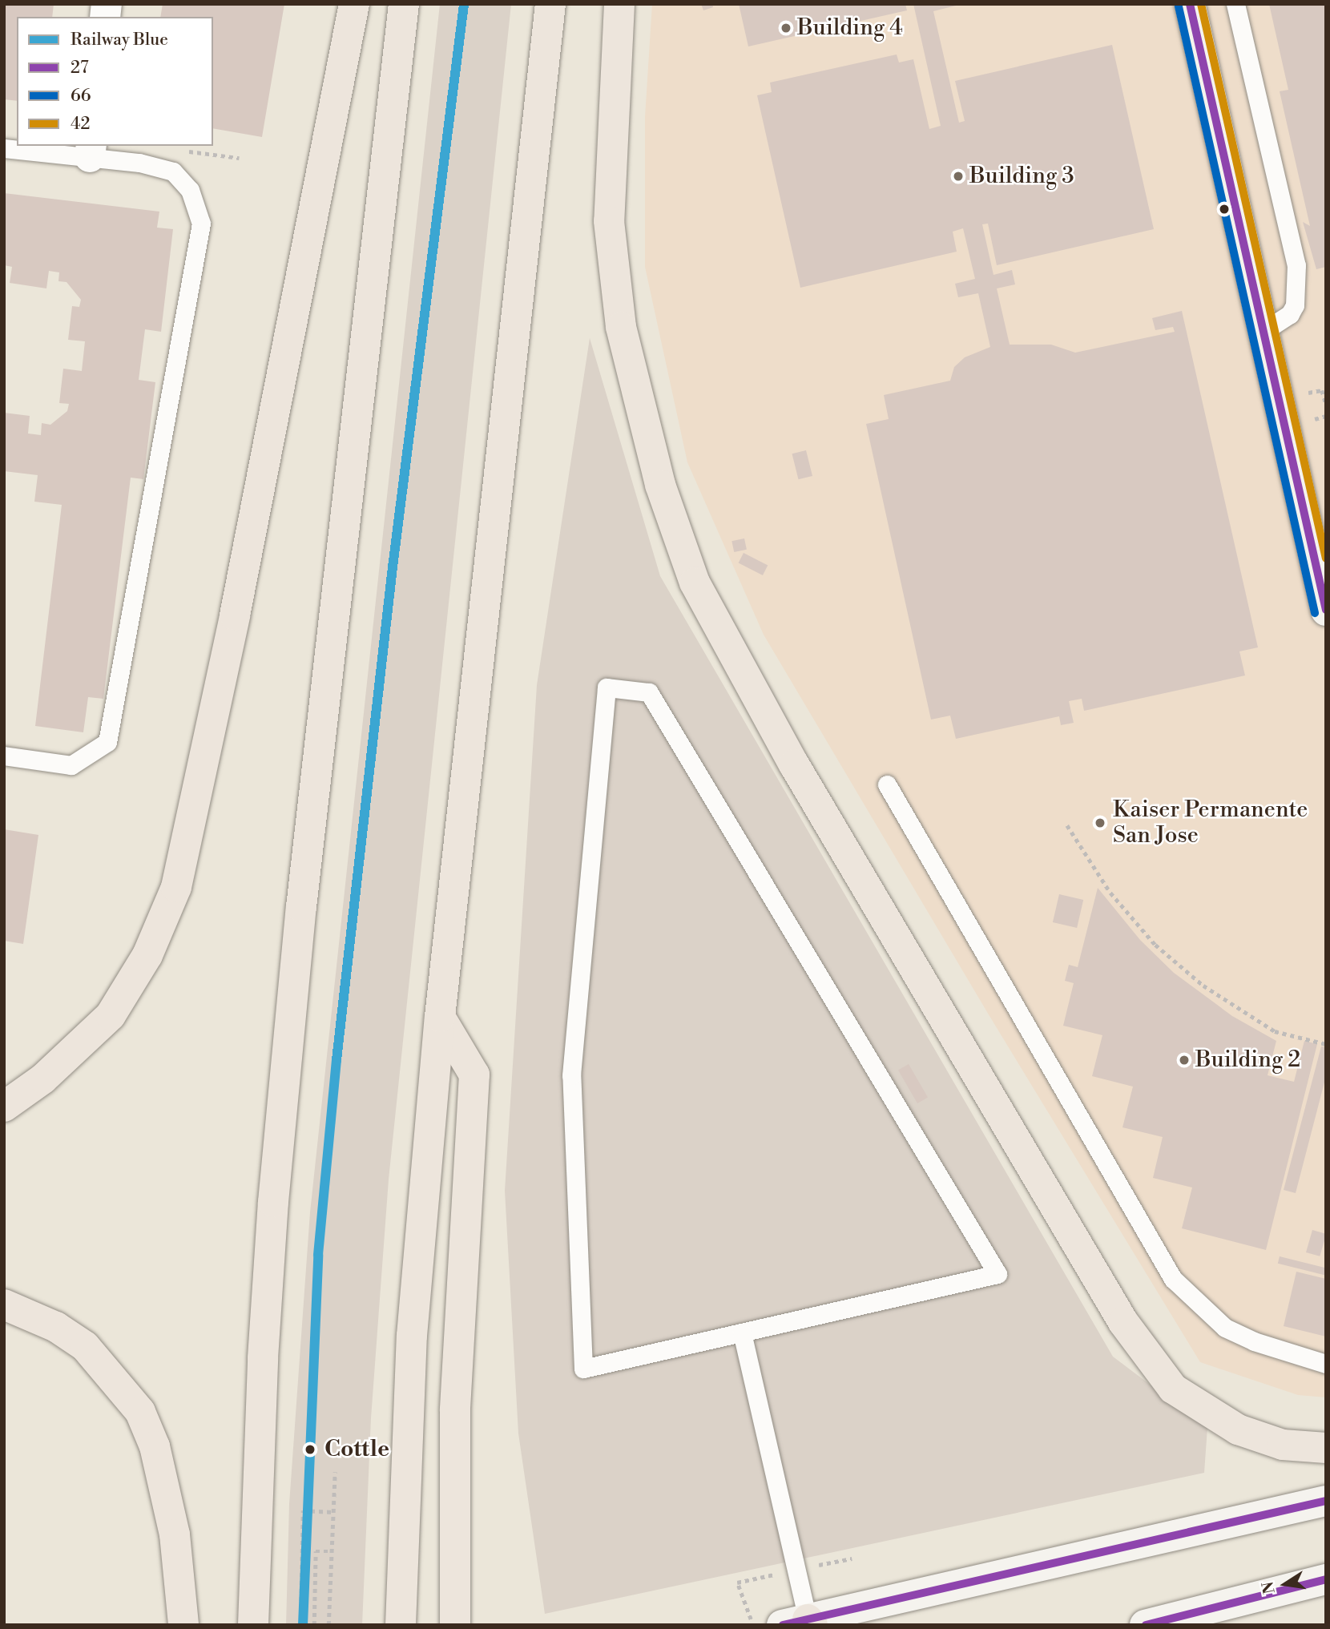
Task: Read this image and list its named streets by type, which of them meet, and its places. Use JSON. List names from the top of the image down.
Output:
{
  "places": [
    "Building 4",
    "Building 3",
    "Kaiser Permanente San Jose",
    "Building 2",
    "Cottle"
  ],
  "lines": [
    "rail line Blue",
    "transit line 27",
    "transit line 42",
    "transit line 66"
  ],
  "legend": [
    "Railway Blue",
    "27",
    "66",
    "42"
  ],
  "north": "left"
}
